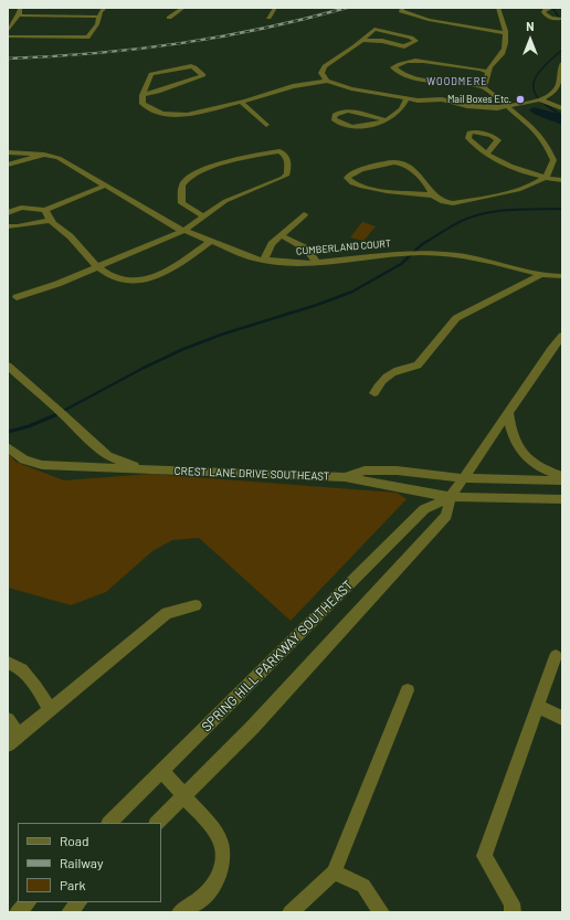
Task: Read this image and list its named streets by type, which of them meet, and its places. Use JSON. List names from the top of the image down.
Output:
{
  "streets": {
    "street": ["CUMBERLAND COURT", "CREST LANE DRIVE SOUTHEAST", "SPRING HILL PARKWAY SOUTHEAST"]
  },
  "crossings": [
    ["CREST LANE DRIVE SOUTHEAST", "SPRING HILL PARKWAY SOUTHEAST"]
  ],
  "districts": ["WOODMERE"],
  "places": ["Mail Boxes Etc."],
  "legend": ["Road", "Railway", "Park"],
  "north": "top"
}
